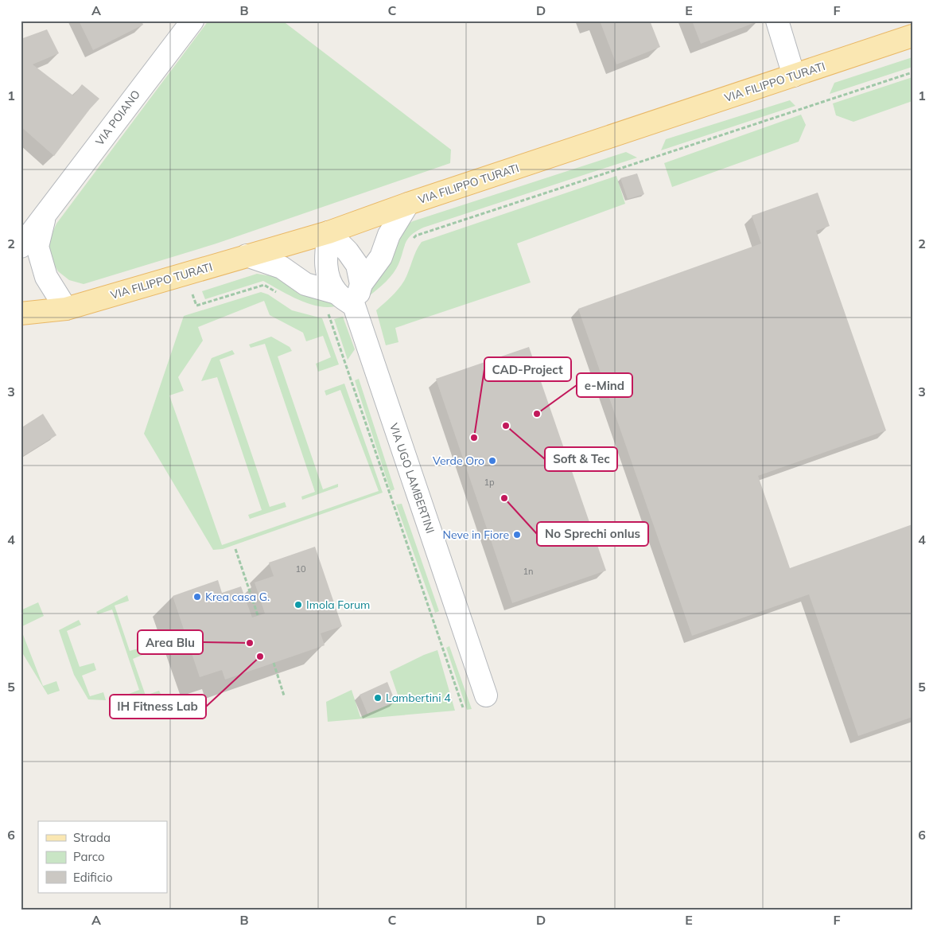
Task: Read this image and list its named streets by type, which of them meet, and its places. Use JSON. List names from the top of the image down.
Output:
{
  "streets": {
    "main road": ["VIA FILIPPO TURATI"],
    "street": ["VIA POIANO", "VIA UGO LAMBERTINI"]
  },
  "crossings": [
    ["VIA FILIPPO TURATI", "VIA POIANO"]
  ],
  "places": [
    "e-Mind",
    "Soft & Tec",
    "CAD-Project",
    "Verde Oro",
    "No Sprechi onlus",
    "Neve in Fiore",
    "Krea casa G.",
    "Imola Forum",
    "Area Blu",
    "IH Fitness Lab",
    "Lambertini 4"
  ],
  "house_numbers": ["1p", "10", "1n"],
  "legend": ["Strada", "Parco", "Edificio"],
  "grid": {
    "columns": [
      "A",
      "B",
      "C",
      "D",
      "E",
      "F"
    ],
    "rows": [
      "1",
      "2",
      "3",
      "4",
      "5",
      "6"
    ]
  }
}
